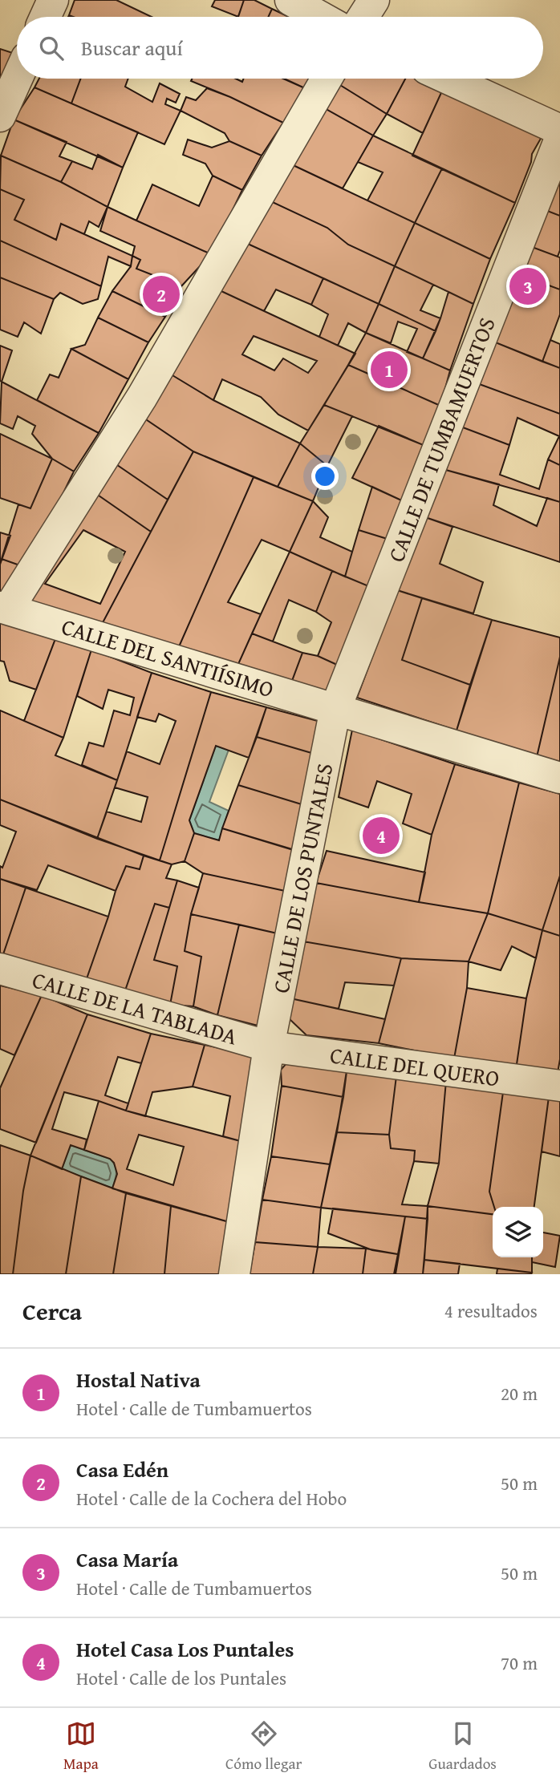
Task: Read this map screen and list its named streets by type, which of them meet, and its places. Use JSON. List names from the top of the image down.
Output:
{
  "streets": {
    "street": [
      "CALLE DE TUMBAMUERTOS",
      "CALLE DEL SANTIÍSIMO",
      "CALLE DE LOS PUNTALES",
      "CALLE DE LA TABLADA",
      "CALLE DEL QUERO"
    ]
  },
  "crossings": [
    ["CALLE DE TUMBAMUERTOS", "CALLE DEL SANTIÍSIMO"],
    ["CALLE DE TUMBAMUERTOS", "CALLE DE LOS PUNTALES"],
    ["CALLE DEL SANTIÍSIMO", "CALLE DE LOS PUNTALES"],
    ["CALLE DE LOS PUNTALES", "CALLE DE LA TABLADA"],
    ["CALLE DE LOS PUNTALES", "CALLE DEL QUERO"],
    ["CALLE DE LA TABLADA", "CALLE DEL QUERO"]
  ],
  "page": {
    "search": "Buscar aquí",
    "pins": [
      "3",
      "2",
      "1",
      "4"
    ],
    "heading": ["Cerca", "4 resultados"],
    "list": [
      {
        "mark": "1",
        "name": "Hostal Nativa",
        "note": "Hotel · Calle de Tumbamuertos",
        "value": "20 m"
      },
      {
        "mark": "2",
        "name": "Casa Edén",
        "note": "Hotel · Calle de la Cochera del Hobo",
        "value": "50 m"
      },
      {
        "mark": "3",
        "name": "Casa María",
        "note": "Hotel · Calle de Tumbamuertos",
        "value": "50 m"
      },
      {
        "mark": "4",
        "name": "Hotel Casa Los Puntales",
        "note": "Hotel · Calle de los Puntales",
        "value": "70 m"
      }
    ],
    "nav": ["Mapa", "Cómo llegar", "Guardados"]
  }
}
